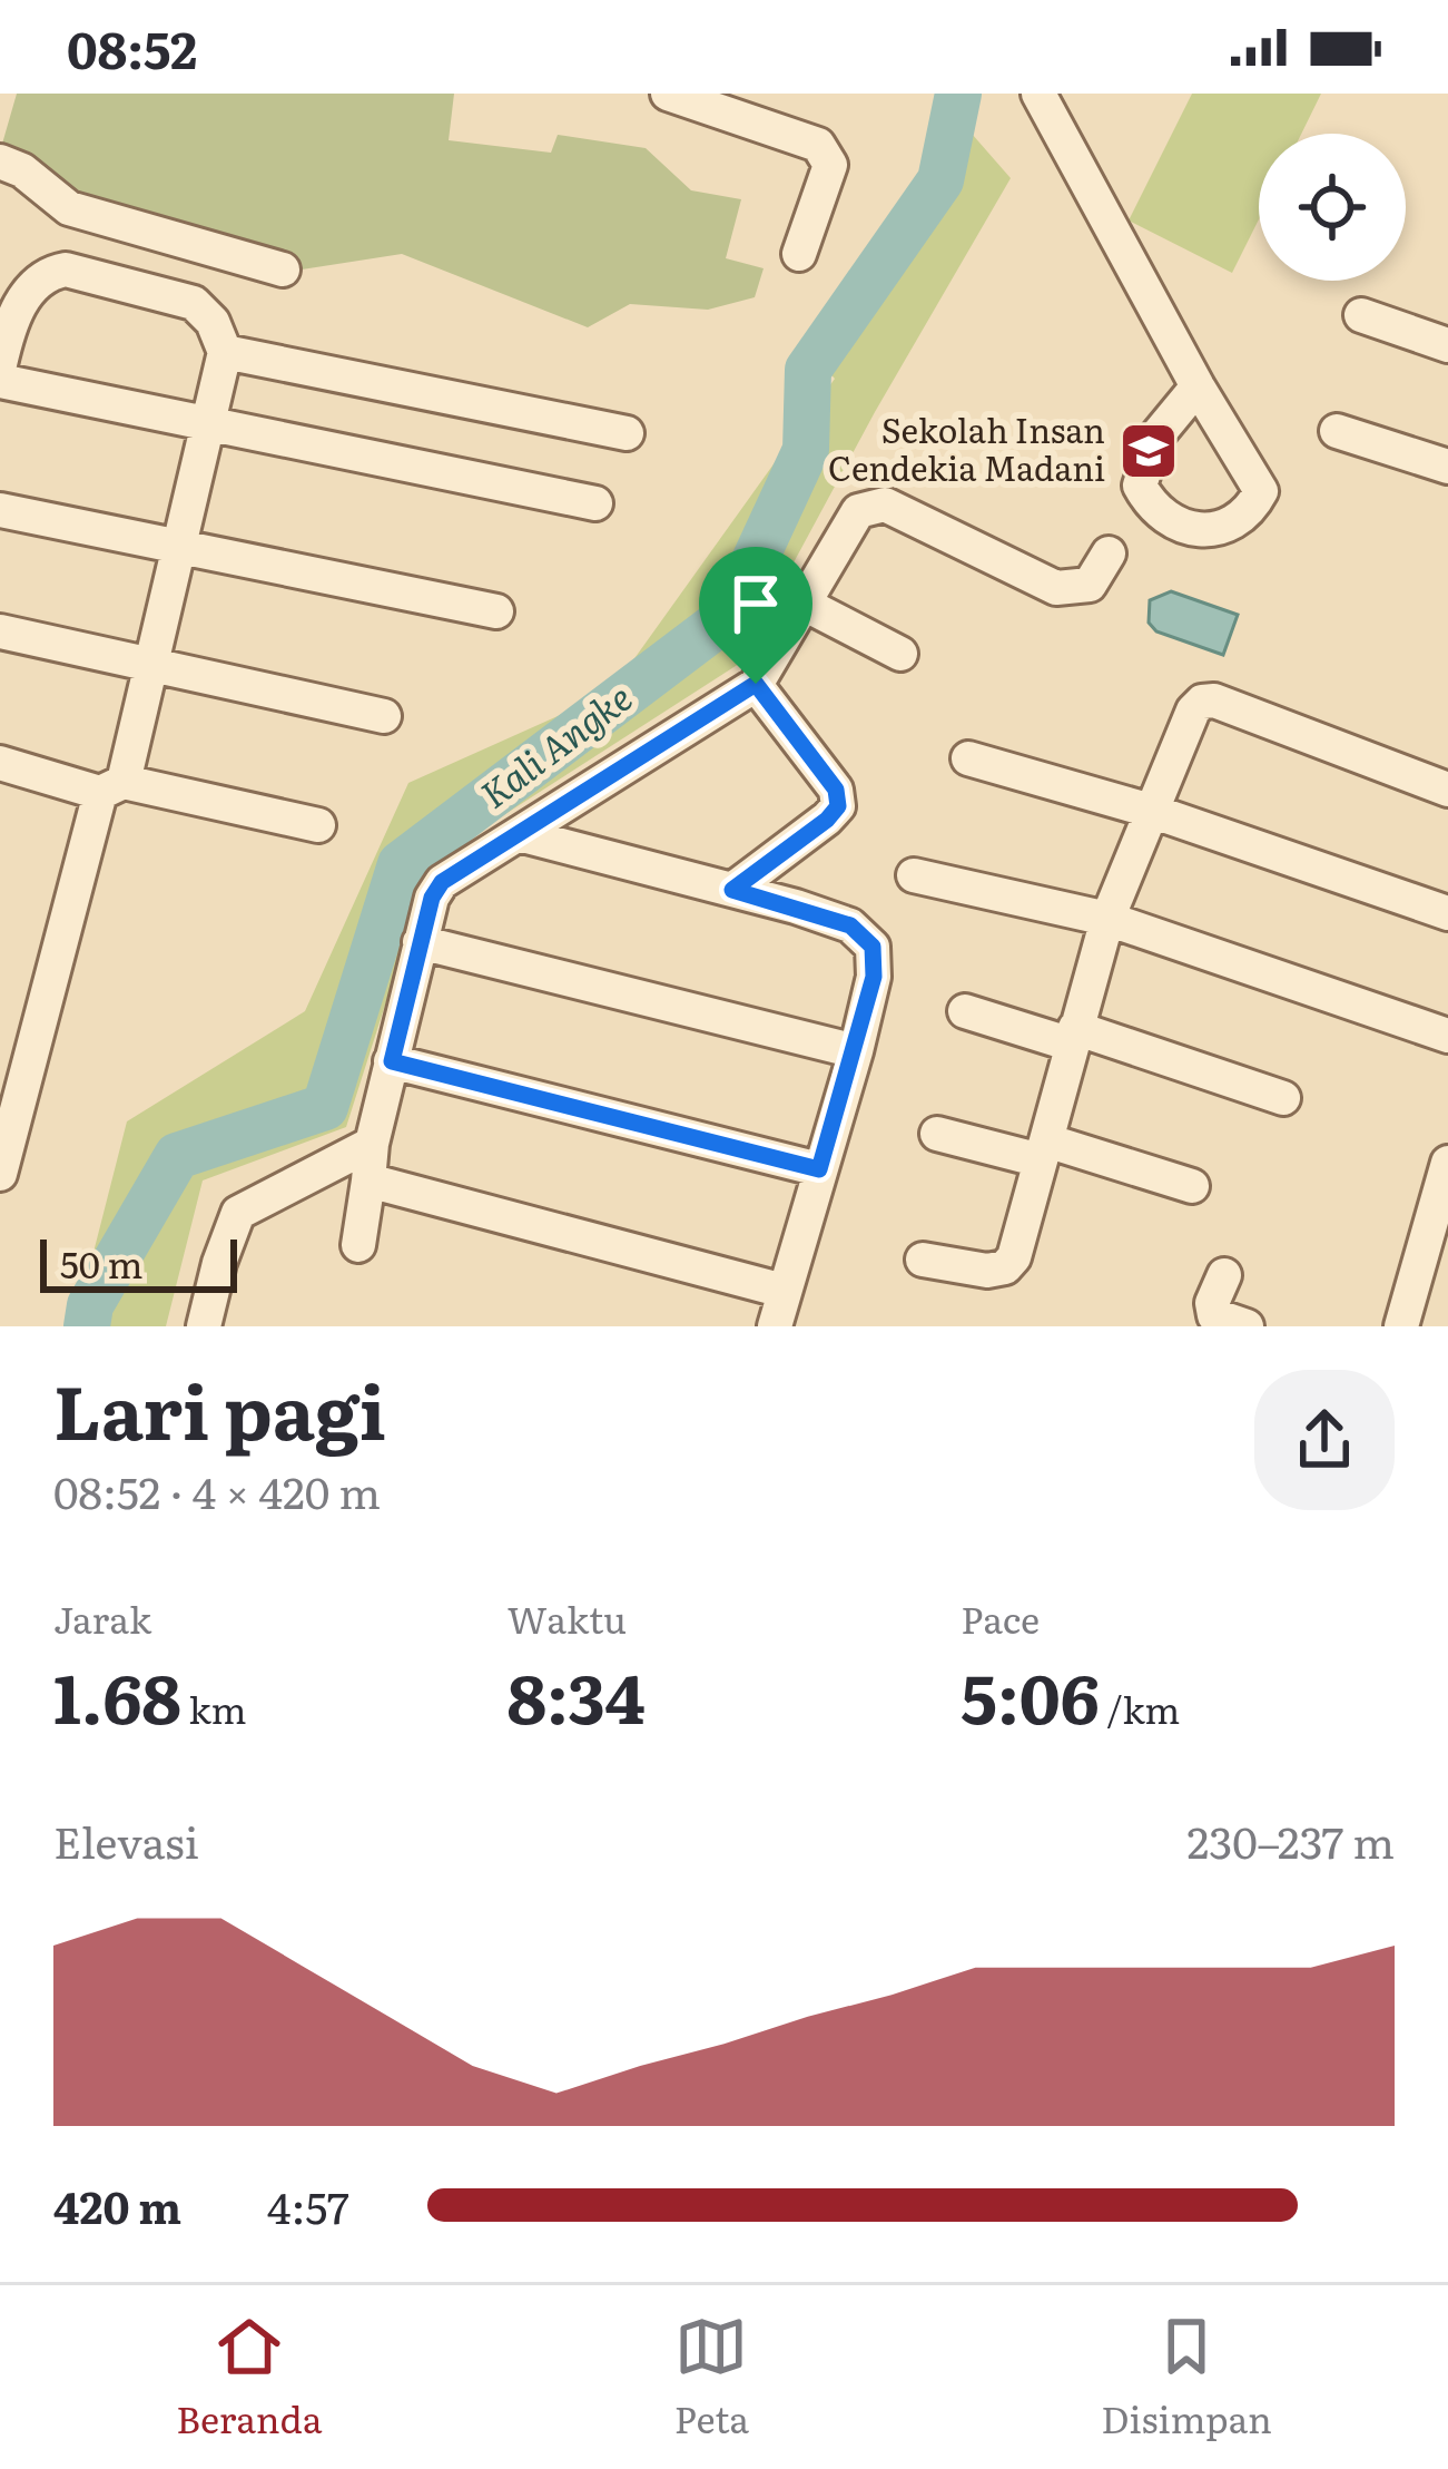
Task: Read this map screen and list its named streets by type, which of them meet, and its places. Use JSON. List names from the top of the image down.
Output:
{
  "water": ["Kali Angke"],
  "places": {
    "school or university": ["Sekolah Insan Cendekia Madani"]
  },
  "scale_bar": "50 m",
  "page": {
    "status": "08:52",
    "scale": "50 m",
    "heading": ["Lari pagi", "08:52 · 4 × 420 m"],
    "stats": [
      ["Jarak", "1.68 km"],
      ["Waktu", "8:34"],
      ["Pace", "5:06 /km"]
    ],
    "chart": ["Elevasi", "230–237 m"],
    "list": [
      {
        "name": "420 m",
        "note": "4:57"
      }
    ],
    "tabs": ["Beranda", "Peta", "Disimpan"]
  }
}
